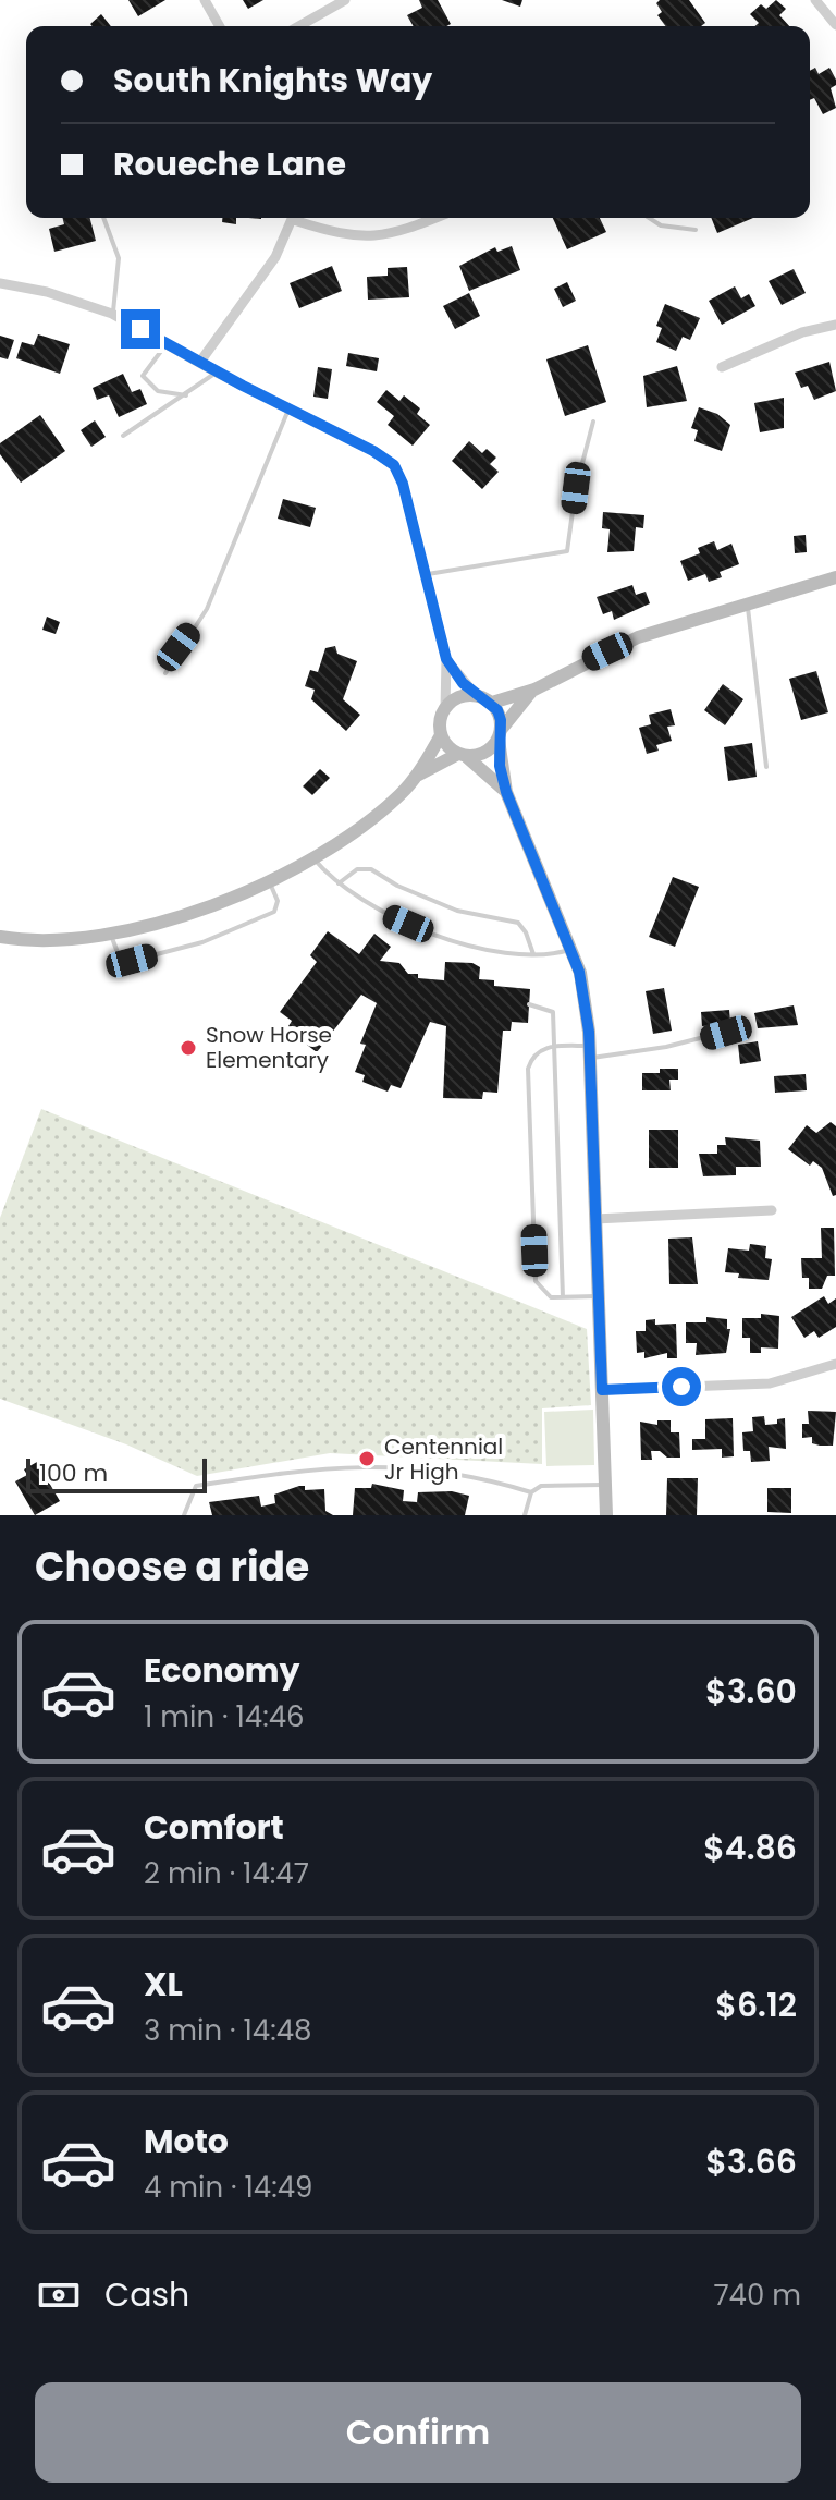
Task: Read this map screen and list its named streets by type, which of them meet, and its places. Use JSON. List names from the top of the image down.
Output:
{
  "places": ["Snow Horse Elementary", "Centennial Jr High"],
  "scale_bar": "100 m",
  "page": {
    "banner": ["South Knights Way", "Roueche Lane"],
    "scale": "100 m",
    "heading": "Choose a ride",
    "list": [
      {
        "name": "Economy",
        "note": "1 min · 14:46",
        "value": "$3.60"
      },
      {
        "name": "Comfort",
        "note": "2 min · 14:47",
        "value": "$4.86"
      },
      {
        "name": "XL",
        "note": "3 min · 14:48",
        "value": "$6.12"
      },
      {
        "name": "Moto",
        "note": "4 min · 14:49",
        "value": "$3.66"
      }
    ],
    "pay": ["Cash", "740 m"],
    "buttons": "Confirm"
  }
}
